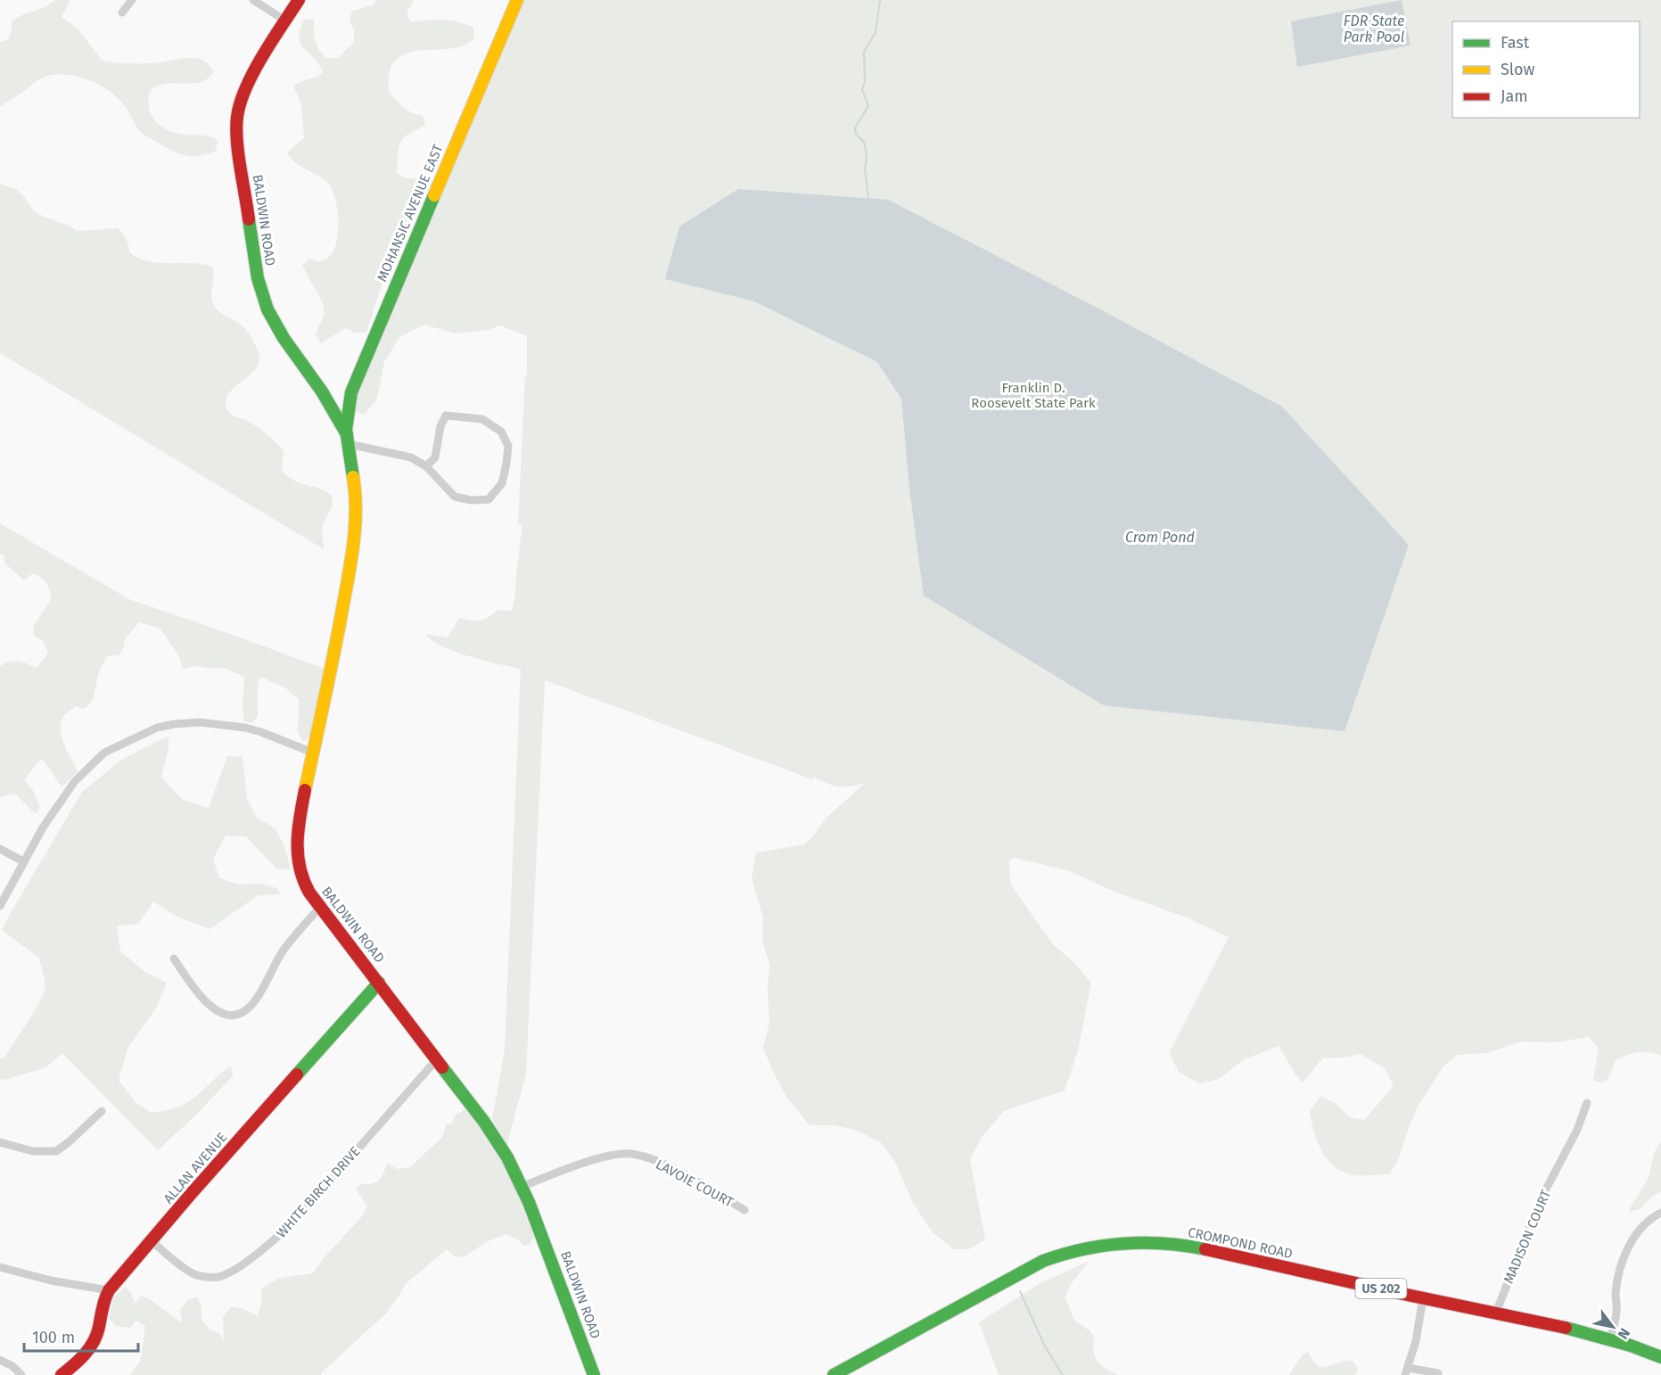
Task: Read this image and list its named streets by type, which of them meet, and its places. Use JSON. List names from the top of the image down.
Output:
{
  "streets": {
    "main road": [
      "MOHANSIC AVENUE EAST",
      "BALDWIN ROAD",
      "ALLAN AVENUE",
      "CROMPOND ROAD",
      "US 202"
    ],
    "street": ["LAVOIE COURT", "WHITE BIRCH DRIVE", "MADISON COURT"]
  },
  "crossings": [
    ["MOHANSIC AVENUE EAST", "BALDWIN ROAD"],
    ["BALDWIN ROAD", "ALLAN AVENUE"],
    ["BALDWIN ROAD", "LAVOIE COURT"],
    ["BALDWIN ROAD", "WHITE BIRCH DRIVE"],
    ["ALLAN AVENUE", "WHITE BIRCH DRIVE"],
    ["MADISON COURT", "CROMPOND ROAD"]
  ],
  "water": ["FDR State Park Pool", "Crom Pond"],
  "parks": ["Franklin D. Roosevelt State Park"],
  "legend": ["Fast", "Slow", "Jam"],
  "scale_bar": "100 m",
  "north": "bottom right"
}
